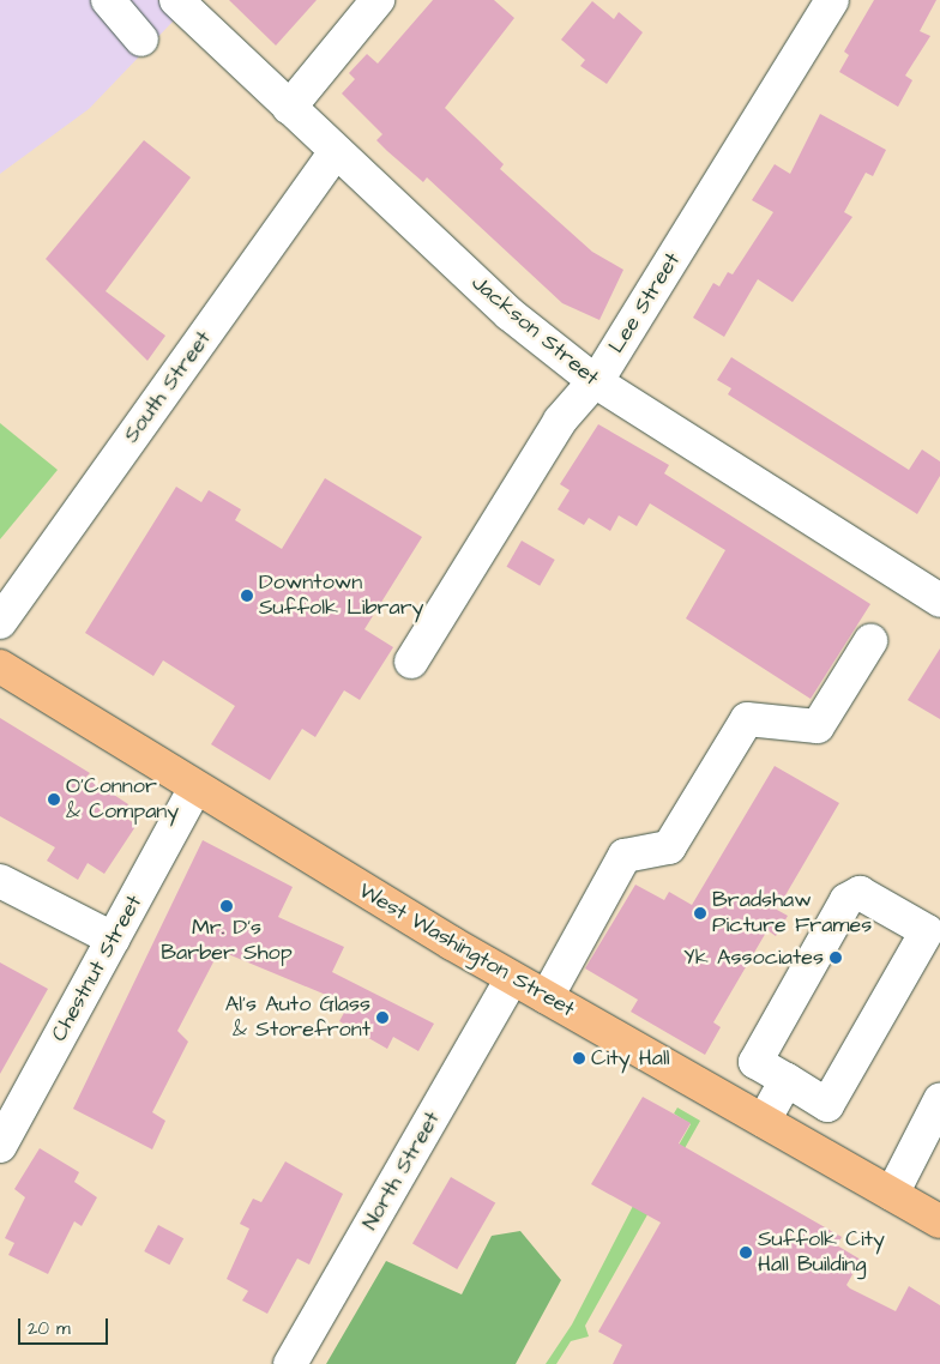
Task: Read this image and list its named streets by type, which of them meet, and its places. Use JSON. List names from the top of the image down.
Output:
{
  "streets": {
    "main road": ["West Washington Street"],
    "street": [
      "Lee Street",
      "Jackson Street",
      "South Street",
      "Chestnut Street",
      "North Street"
    ]
  },
  "crossings": [
    ["Lee Street", "Jackson Street"],
    ["Jackson Street", "South Street"],
    ["West Washington Street", "Chestnut Street"],
    ["West Washington Street", "North Street"]
  ],
  "places": [
    "Downtown Suffolk Library",
    "O'Connor & Company",
    "Mr. D's Barber Shop",
    "Bradshaw Picture Frames",
    "Yk Associates",
    "Al's Auto Glass & Storefront",
    "City Hall",
    "Suffolk City Hall Building"
  ],
  "scale_bar": "20 m"
}
